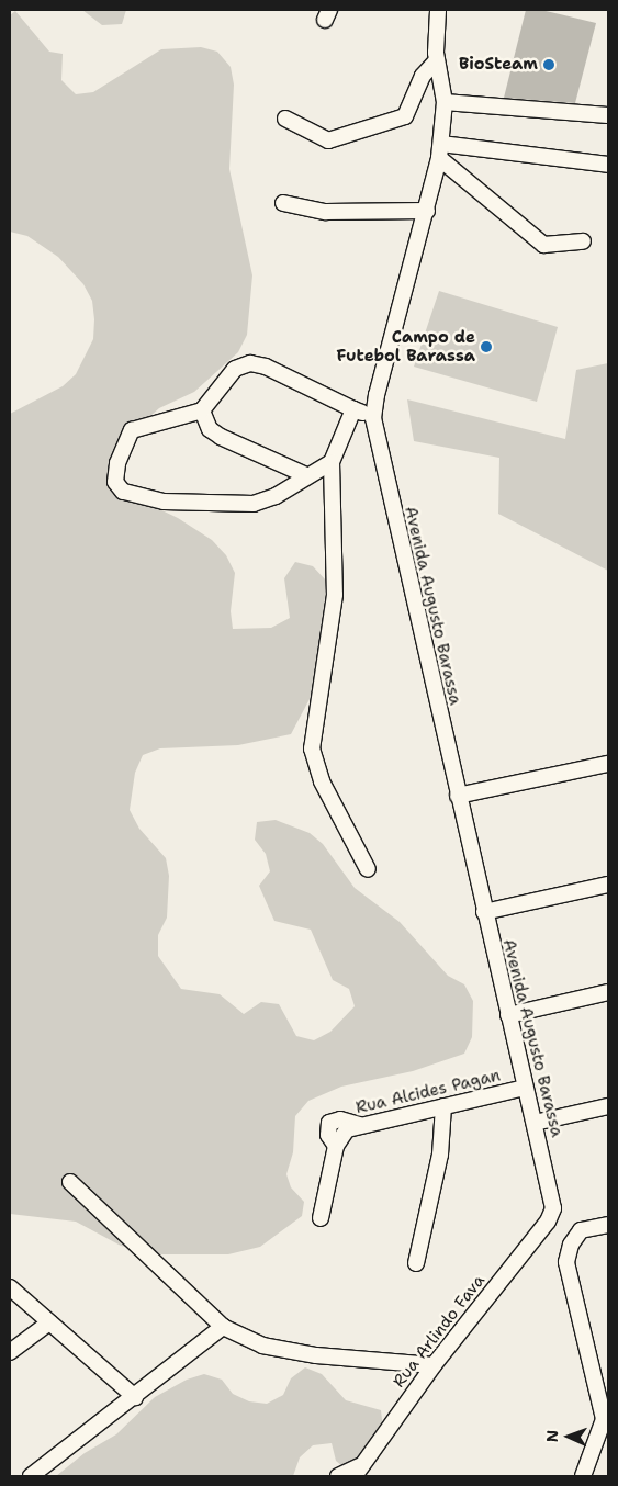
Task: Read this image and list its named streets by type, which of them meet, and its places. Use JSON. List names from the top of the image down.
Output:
{
  "streets": {
    "street": ["Avenida Augusto Barassa", "Rua Alcides Pagan", "Rua Arlindo Fava"]
  },
  "crossings": [
    ["Avenida Augusto Barassa", "Rua Alcides Pagan"],
    ["Avenida Augusto Barassa", "Rua Arlindo Fava"]
  ],
  "places": ["BioSteam", "Campo de Futebol Barassa"],
  "north": "left"
}
